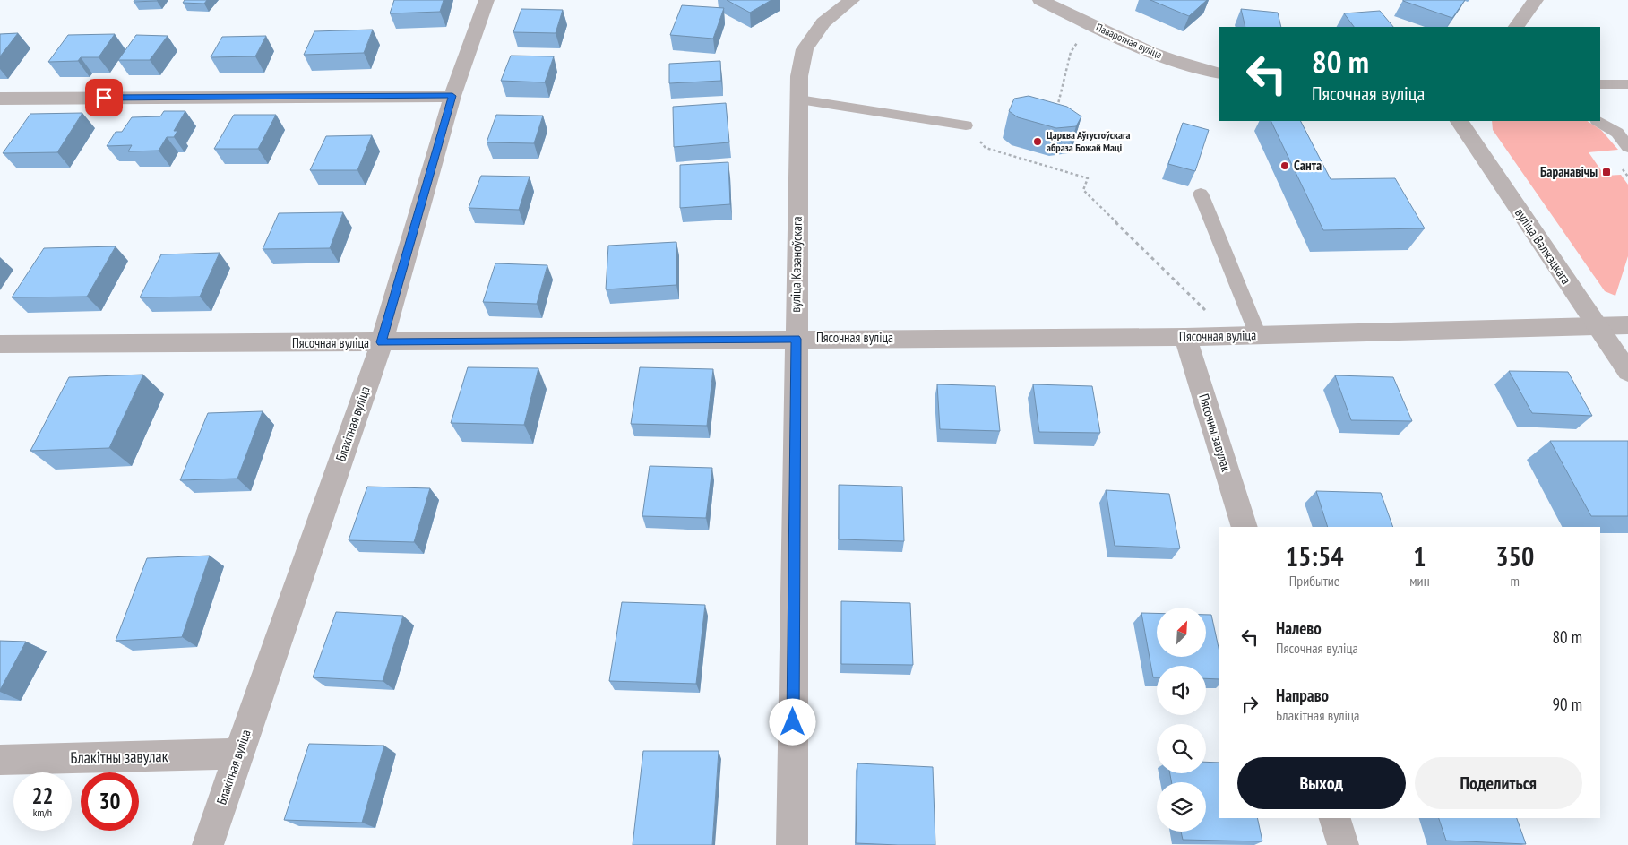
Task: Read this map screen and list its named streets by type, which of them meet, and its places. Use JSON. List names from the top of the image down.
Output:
{
  "streets": {
    "street": [
      "Паваротная вуліца",
      "вуліца Валжэцкага",
      "вуліца Казаноўскага",
      "Пясочная вуліца",
      "Блакітная вуліца",
      "Пясочны завулак",
      "Блакітны завулак"
    ]
  },
  "crossings": [
    ["вуліца Валжэцкага", "Пясочная вуліца"],
    ["вуліца Казаноўскага", "Пясочная вуліца"],
    ["Пясочная вуліца", "Блакітная вуліца"],
    ["Пясочная вуліца", "Пясочны завулак"],
    ["Блакітная вуліца", "Блакітны завулак"]
  ],
  "places": {
    "other": ["Царква Аўгустоўскага абраза Божай Маці", "Санта"],
    "transit": ["Баранавічы"]
  },
  "north": "top right",
  "page": {
    "turn": ["80 m", "Пясочная вуліца"],
    "eta": [
      "15:54",
      "Прибытие",
      "1",
      "мин",
      "350",
      "m"
    ],
    "list": [
      {
        "name": "Налево",
        "note": "Пясочная вуліца",
        "value": "80 m"
      },
      {
        "name": "Направо",
        "note": "Блакітная вуліца",
        "value": "90 m"
      }
    ],
    "buttons": ["Выход", "Поделиться"],
    "speed": "22 km/h",
    "limit": "30"
  }
}
